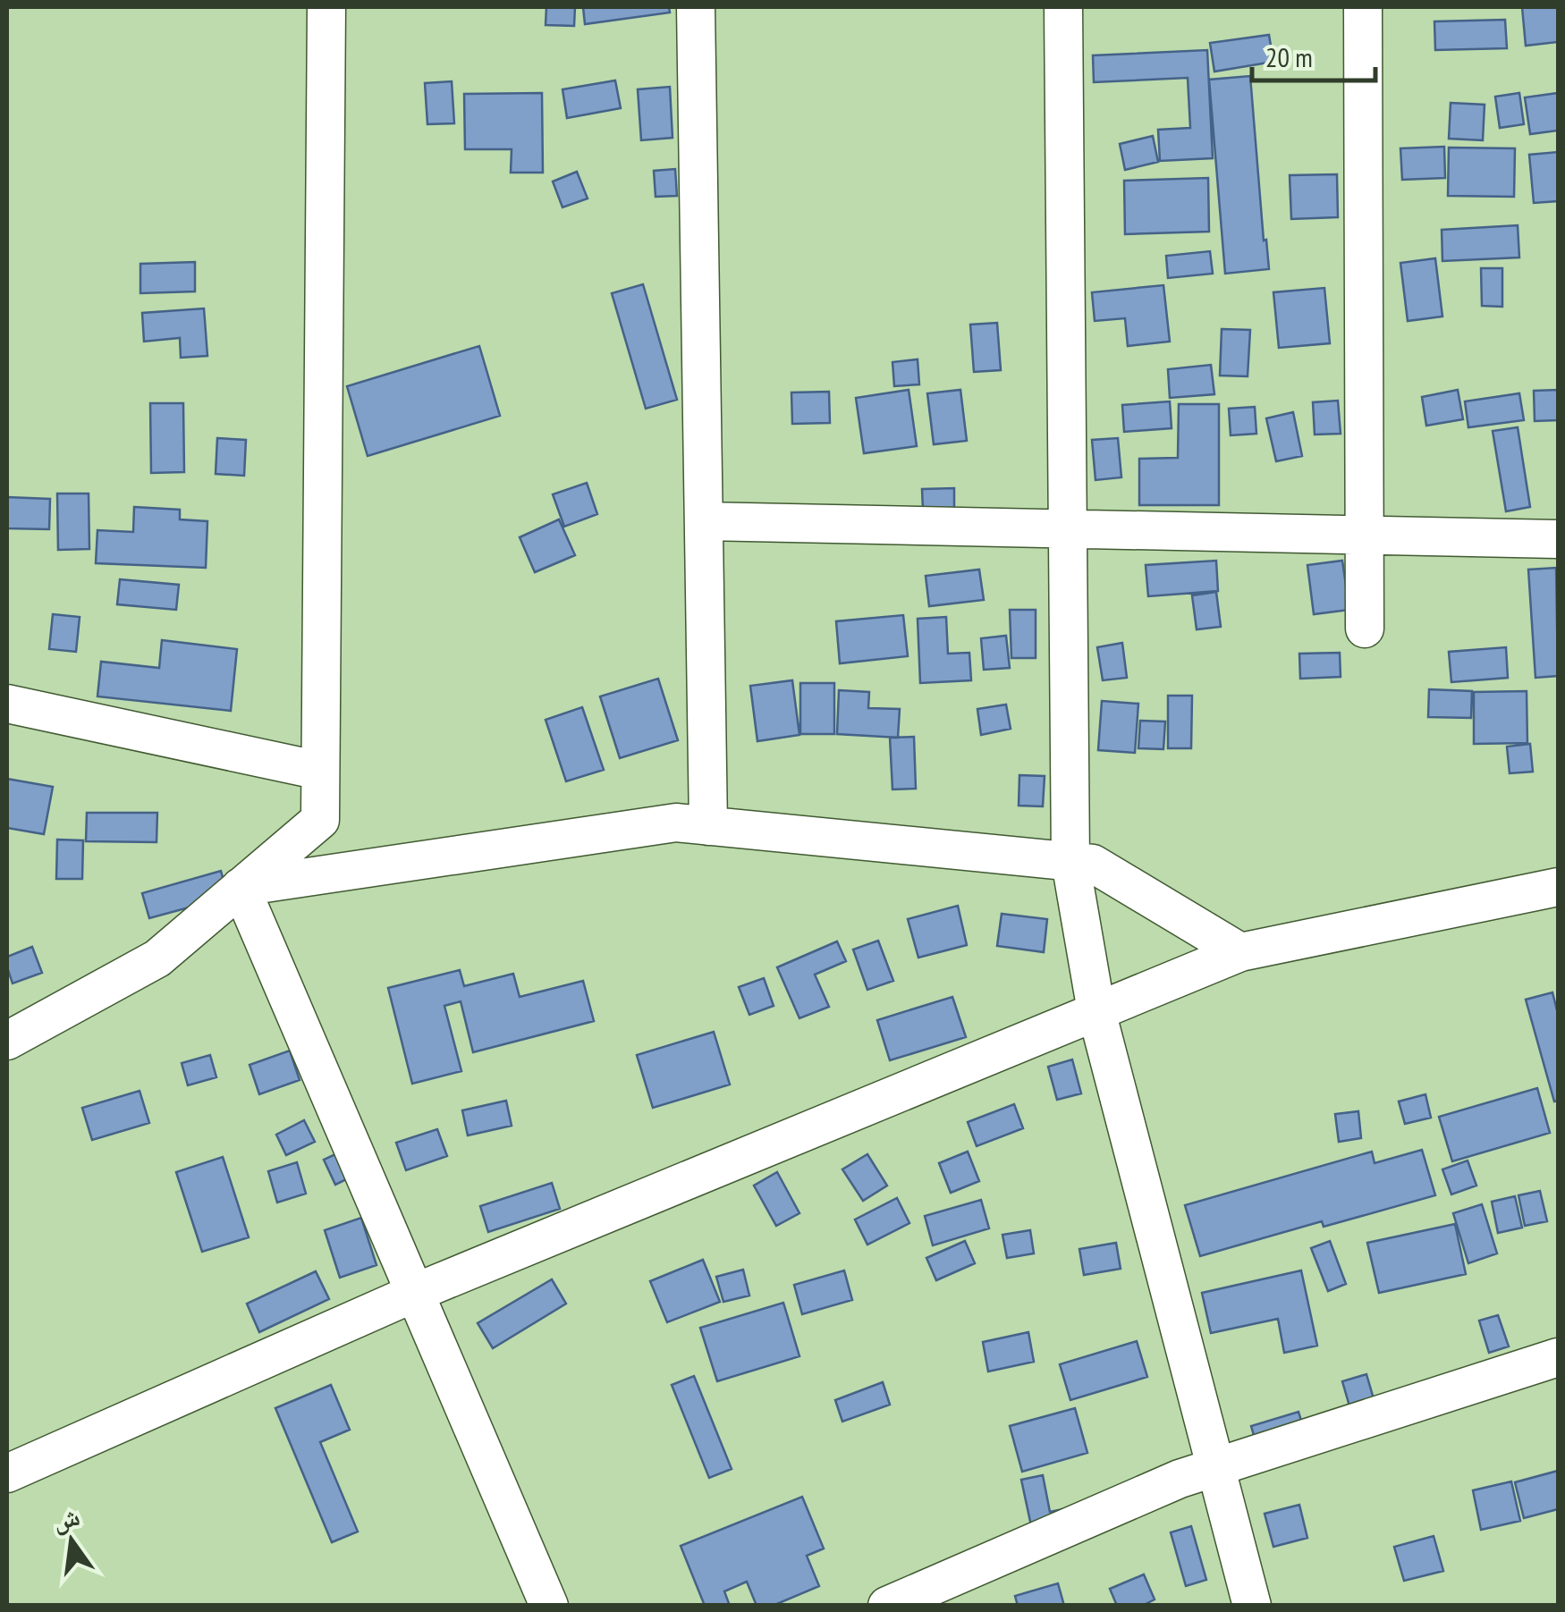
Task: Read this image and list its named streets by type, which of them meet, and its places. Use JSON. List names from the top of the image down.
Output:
{
  "scale_bar": "20 m",
  "north": "top"
}
